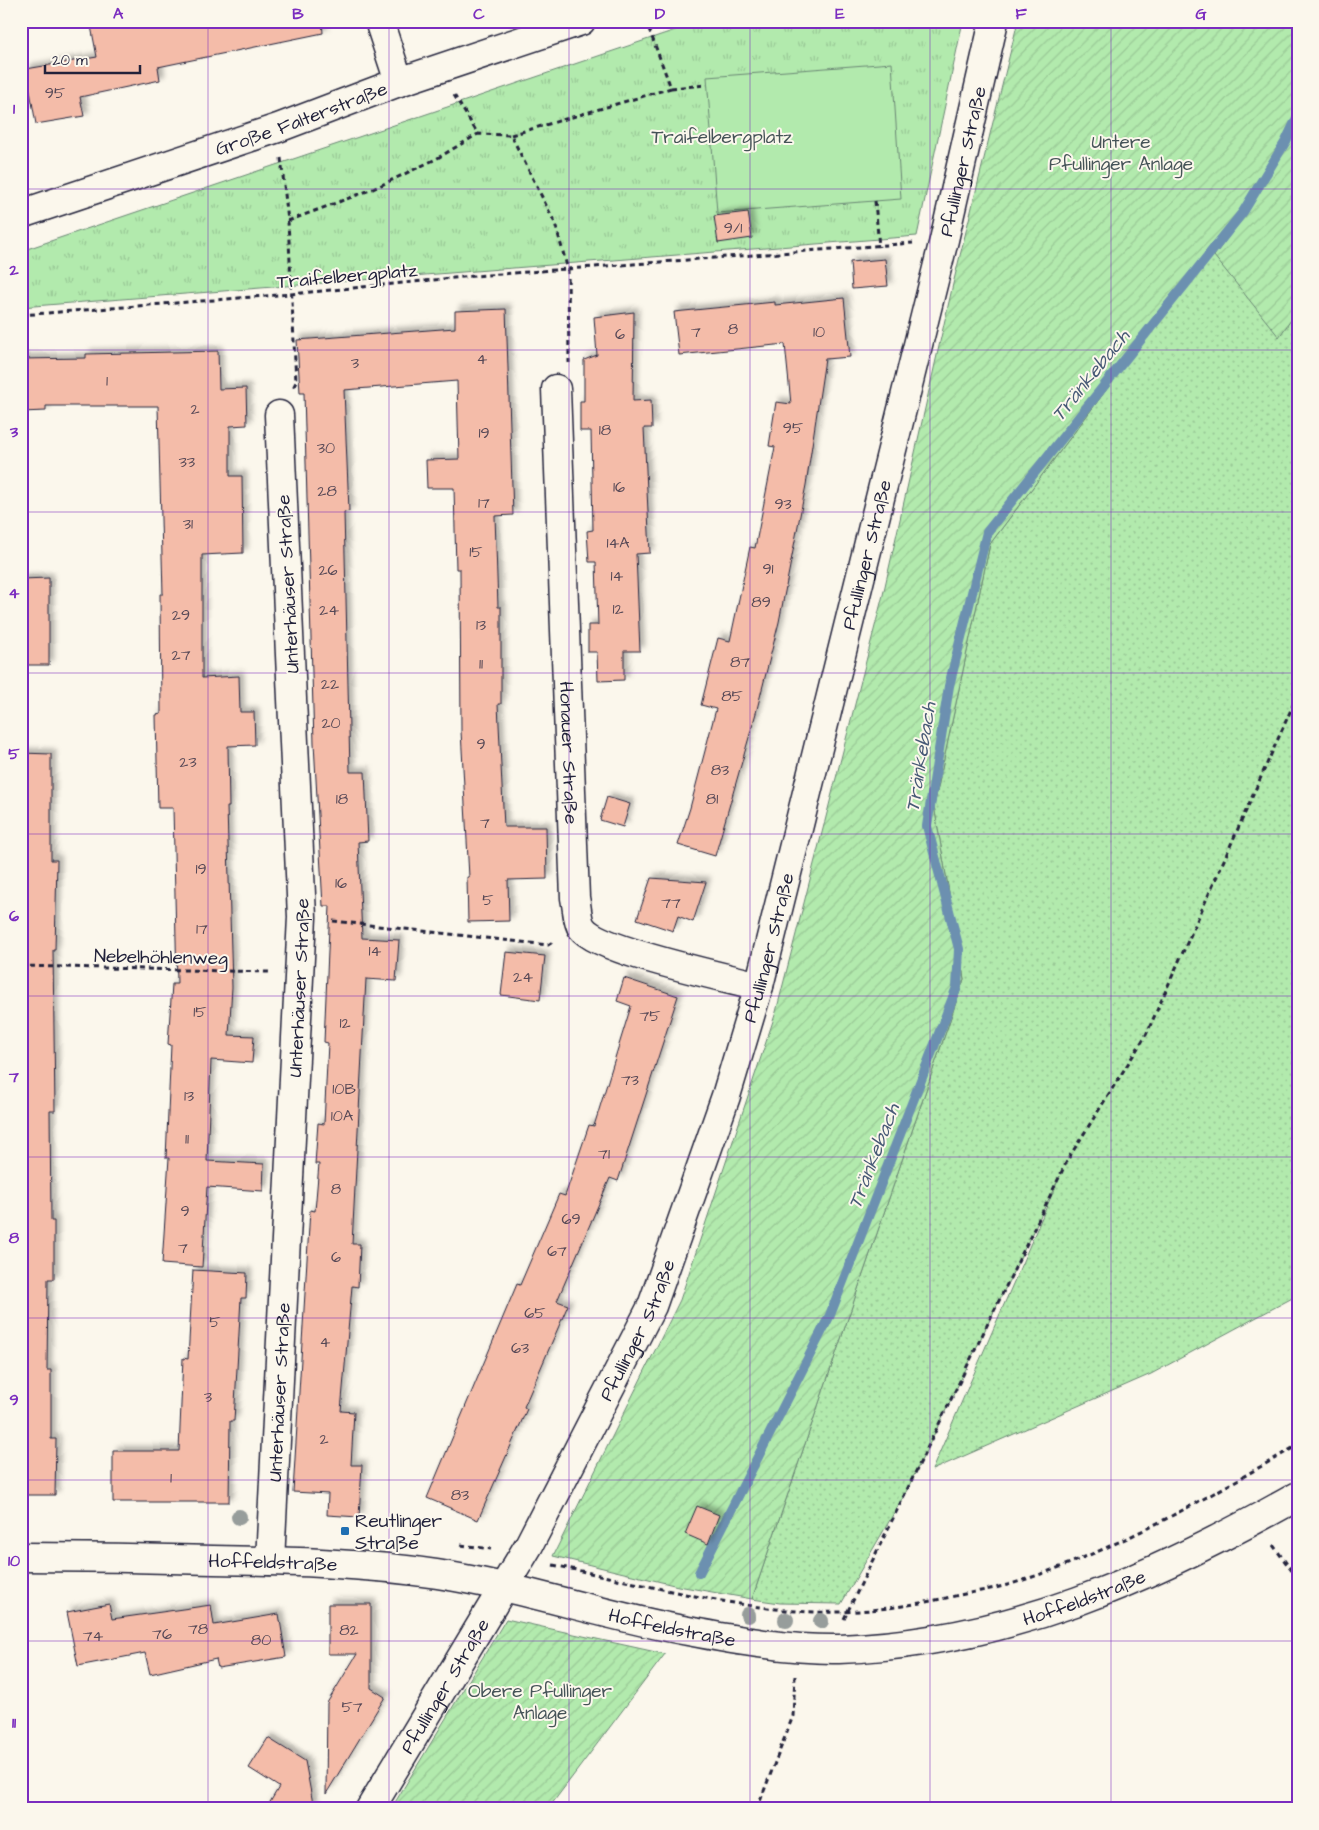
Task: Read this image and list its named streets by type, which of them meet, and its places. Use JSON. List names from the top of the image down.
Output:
{
  "streets": {
    "street": [
      "Große Falterstraße",
      "Pfullinger Straße",
      "Unterhäuser Straße",
      "Honauer Straße",
      "Hoffeldstraße"
    ],
    "path": ["Traifelbergplatz", "Nebelhöhlenweg"]
  },
  "crossings": [
    ["Pfullinger Straße", "Traifelbergplatz"],
    ["Pfullinger Straße", "Honauer Straße"],
    ["Pfullinger Straße", "Hoffeldstraße"],
    ["Unterhäuser Straße", "Nebelhöhlenweg"],
    ["Unterhäuser Straße", "Hoffeldstraße"]
  ],
  "water": ["Tränkebach"],
  "parks": ["Traifelbergplatz", "Untere Pfullinger Anlage", "Obere Pfullinger Anlage"],
  "places": {
    "transit": ["Reutlinger Straße"]
  },
  "house_numbers": [
    "95",
    "9/1",
    "8",
    "7",
    "10",
    "6",
    "4",
    "3",
    "1",
    "2",
    "95",
    "18",
    "19",
    "30",
    "33",
    "16",
    "28",
    "17",
    "93",
    "31",
    "14A",
    "15",
    "91",
    "26",
    "14",
    "89",
    "12",
    "24",
    "29",
    "13",
    "27",
    "87",
    "11",
    "22",
    "85",
    "20",
    "9",
    "23",
    "83",
    "18",
    "81",
    "7",
    "19",
    "16",
    "5",
    "77",
    "17",
    "14",
    "24",
    "15",
    "75",
    "12",
    "73",
    "10B",
    "13",
    "10A",
    "11",
    "71",
    "8",
    "9",
    "69",
    "7",
    "67",
    "6",
    "65",
    "5",
    "4",
    "63",
    "3",
    "2",
    "1",
    "83",
    "78",
    "82",
    "76",
    "74",
    "80",
    "57"
  ],
  "scale_bar": "20 m",
  "grid": {
    "columns": [
      "A",
      "B",
      "C",
      "D",
      "E",
      "F",
      "G"
    ],
    "rows": [
      "1",
      "2",
      "3",
      "4",
      "5",
      "6",
      "7",
      "8",
      "9",
      "10",
      "11"
    ]
  }
}
